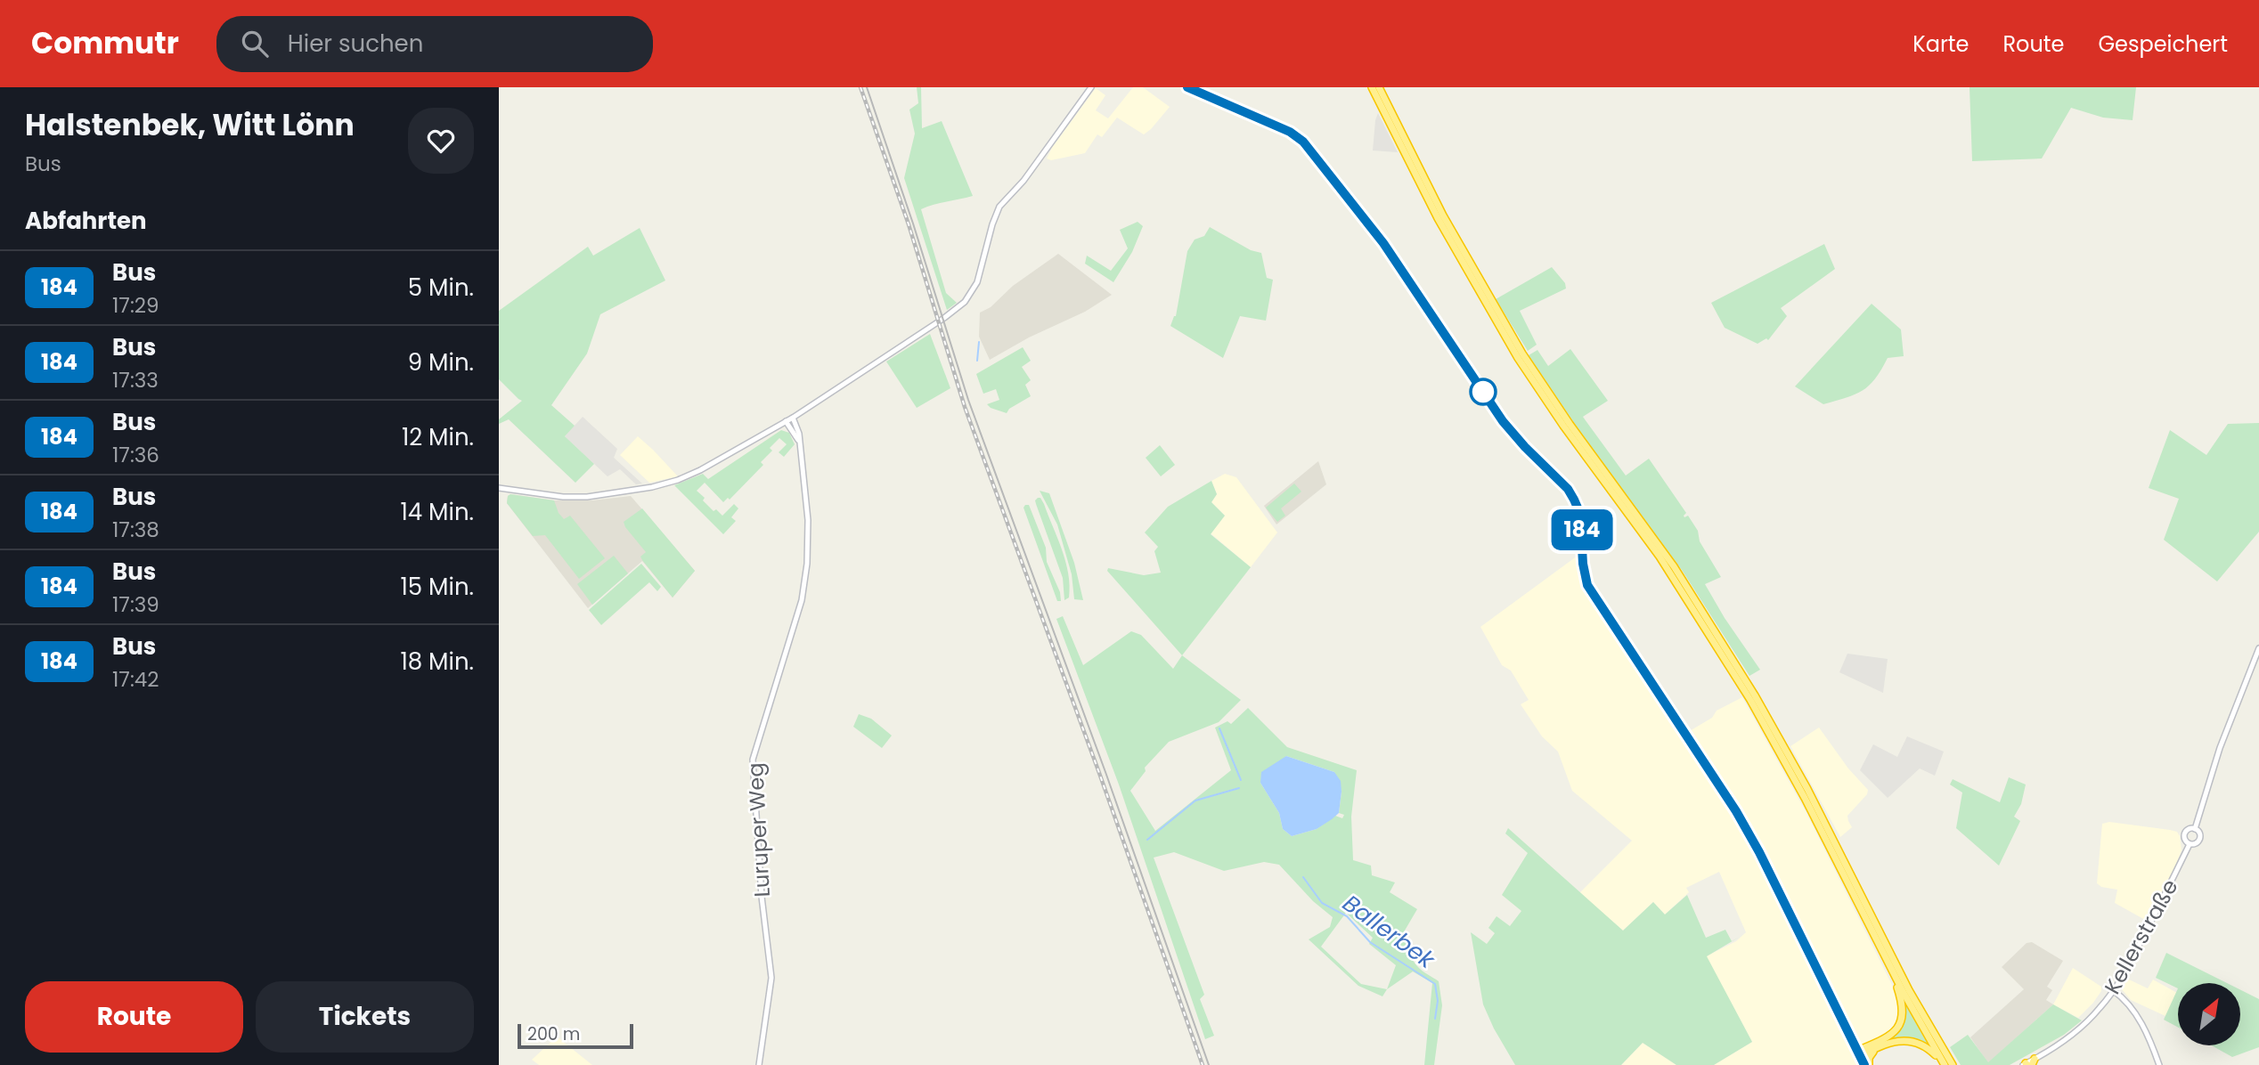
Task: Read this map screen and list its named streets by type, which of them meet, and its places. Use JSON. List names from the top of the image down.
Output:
{
  "streets": {
    "street": ["Luruper Weg", "Kellerstraße"]
  },
  "water": ["Ballerbek"],
  "lines": ["bus line 184"],
  "scale_bar": "200 m",
  "north": "top right",
  "page": {
    "header": "Commutr",
    "search": "Hier suchen",
    "nav": ["Karte", "Route", "Gespeichert"],
    "heading": [
      ["Halstenbek, Witt Lönn", "Bus"],
      "Abfahrten"
    ],
    "on_map": "184",
    "list": [
      {
        "mark": "184",
        "name": "Bus",
        "note": "17:29",
        "value": "5 Min."
      },
      {
        "mark": "184",
        "name": "Bus",
        "note": "17:33",
        "value": "9 Min."
      },
      {
        "mark": "184",
        "name": "Bus",
        "note": "17:36",
        "value": "12 Min."
      },
      {
        "mark": "184",
        "name": "Bus",
        "note": "17:38",
        "value": "14 Min."
      },
      {
        "mark": "184",
        "name": "Bus",
        "note": "17:39",
        "value": "15 Min."
      },
      {
        "mark": "184",
        "name": "Bus",
        "note": "17:42",
        "value": "18 Min."
      }
    ],
    "buttons": ["Route", "Tickets"],
    "scale": "200 m"
  }
}
